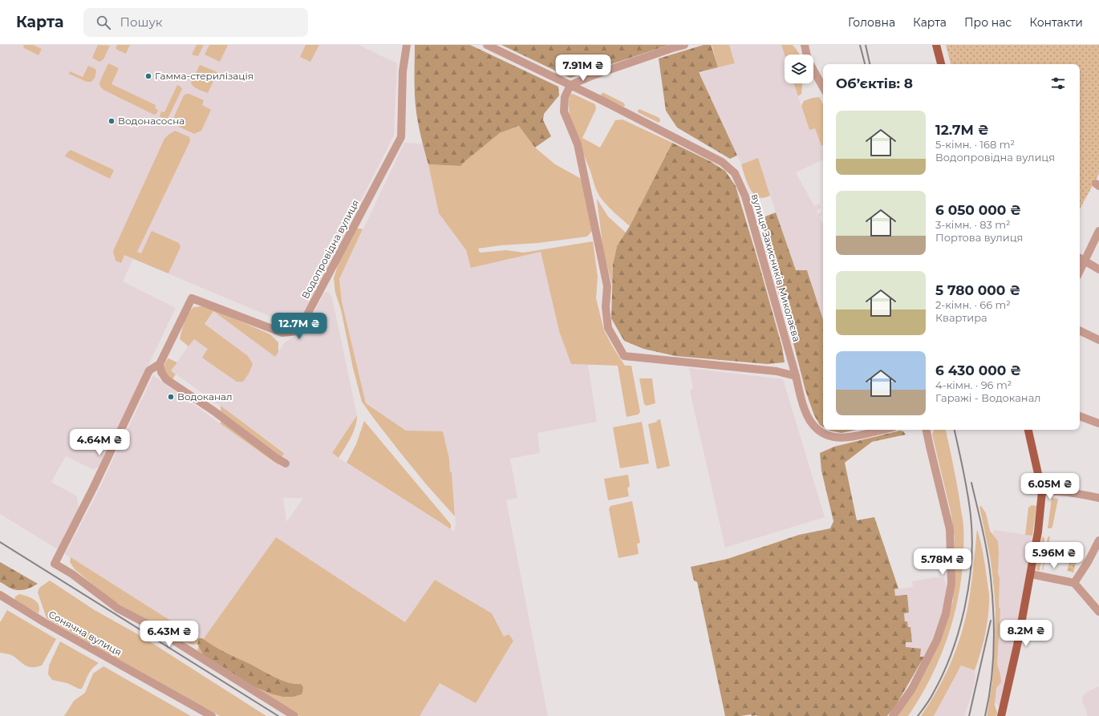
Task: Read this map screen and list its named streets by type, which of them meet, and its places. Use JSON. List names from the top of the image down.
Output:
{
  "streets": {
    "street": ["Водопровідна вулиця", "вулиця Захисників Миколаєва", "Сонячна вулиця"]
  },
  "places": ["Гамма-стерилізація", "Водонасосна", "Водоканал"],
  "page": {
    "header": "Карта",
    "search": "Пошук",
    "nav": [
      "Головна",
      "Карта",
      "Про нас",
      "Контакти"
    ],
    "price": [
      "7.91M ₴",
      "12.7M ₴",
      "4.64M ₴",
      "6.05M ₴",
      "5.96M ₴",
      "5.78M ₴",
      "8.2M ₴",
      "6.43M ₴"
    ],
    "heading": "Об’єктів: 8",
    "list": [
      {
        "name": "12.7M ₴",
        "note": "5-кімн. · 168 m² · Водопровідна вулиця"
      },
      {
        "name": "6 050 000 ₴",
        "note": "3-кімн. · 83 m² · Портова вулиця"
      },
      {
        "name": "5 780 000 ₴",
        "note": "2-кімн. · 66 m² · Квартира"
      },
      {
        "name": "6 430 000 ₴",
        "note": "4-кімн. · 96 m² · Гаражі - Водоканал"
      }
    ]
  }
}
